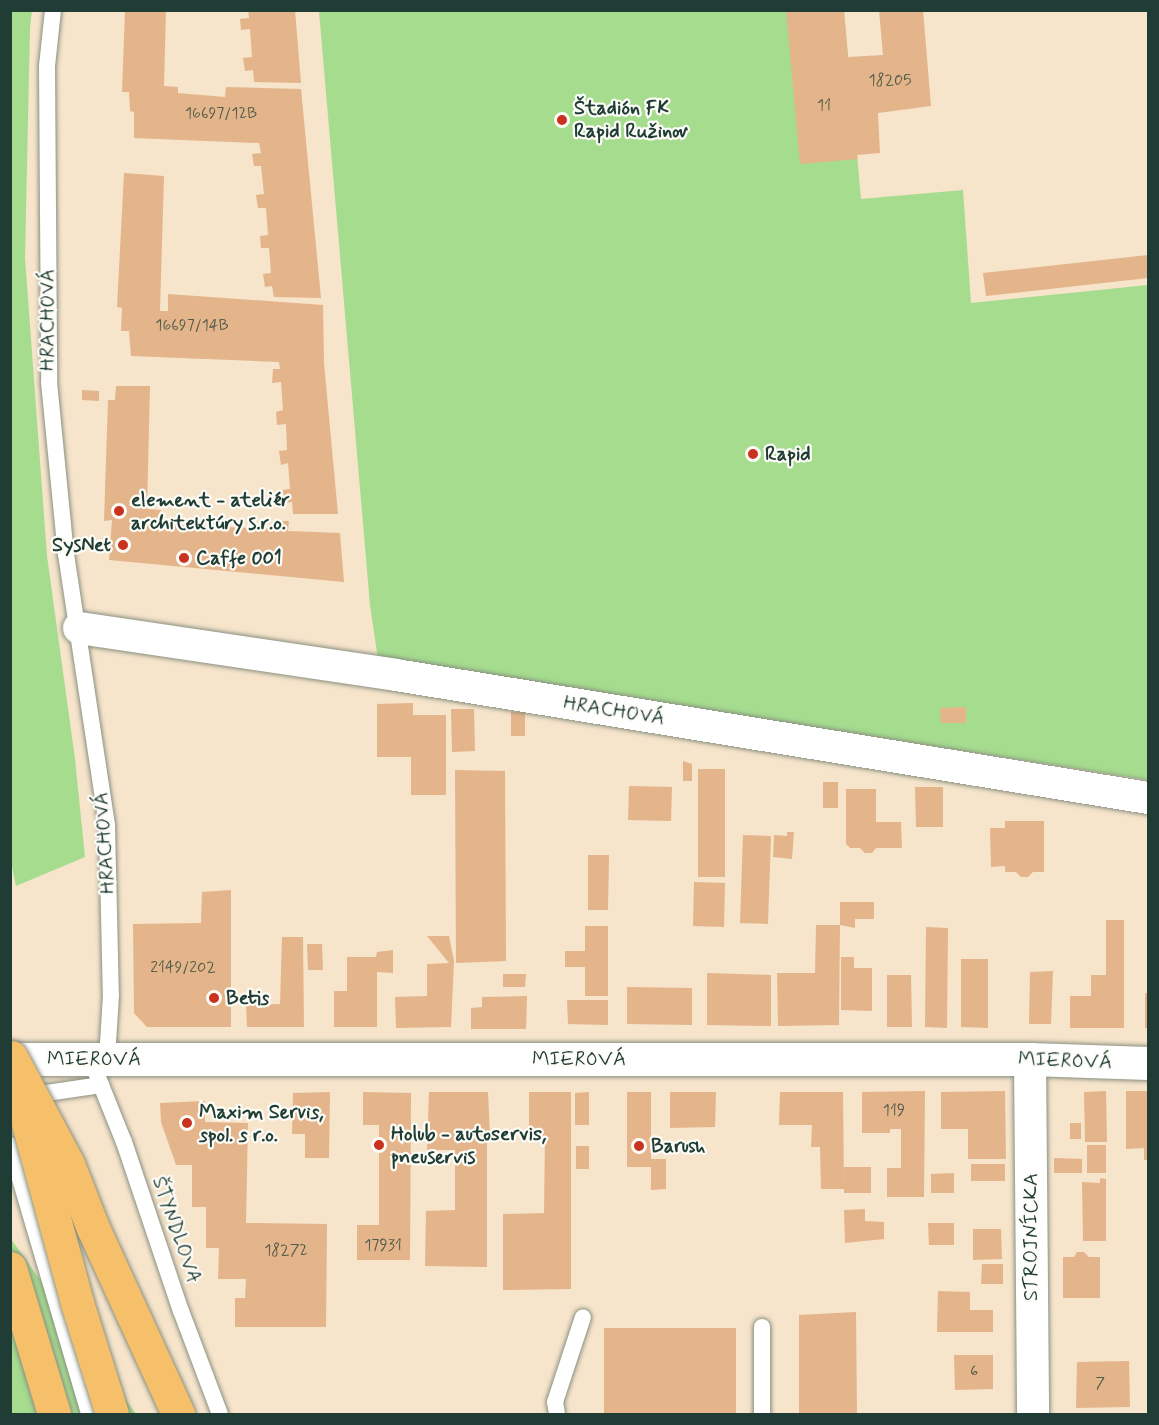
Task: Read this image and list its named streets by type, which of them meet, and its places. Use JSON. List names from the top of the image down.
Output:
{
  "streets": {
    "street": ["HRACHOVÁ", "MIEROVÁ", "STROJNÍCKA"],
    "lane": ["ŠTYNDLOVA"]
  },
  "crossings": [
    ["HRACHOVÁ", "MIEROVÁ"],
    ["HRACHOVÁ", "ŠTYNDLOVA"],
    ["MIEROVÁ", "ŠTYNDLOVA"],
    ["MIEROVÁ", "STROJNÍCKA"]
  ],
  "places": [
    "Štadión FK Rapid Ružinov",
    "Rapid",
    "element - ateliér architektúry s.r.o.",
    "SysNet",
    "Caffe 001",
    "Betis",
    "Maxim Servis, spol. s r.o.",
    "Holub - autoservis, pneuservis",
    "Barush"
  ],
  "house_numbers": [
    "18205",
    "11",
    "16697/12B",
    "16697/14B",
    "2149/202",
    "119",
    "17931",
    "18272",
    "6",
    "7"
  ]
}
